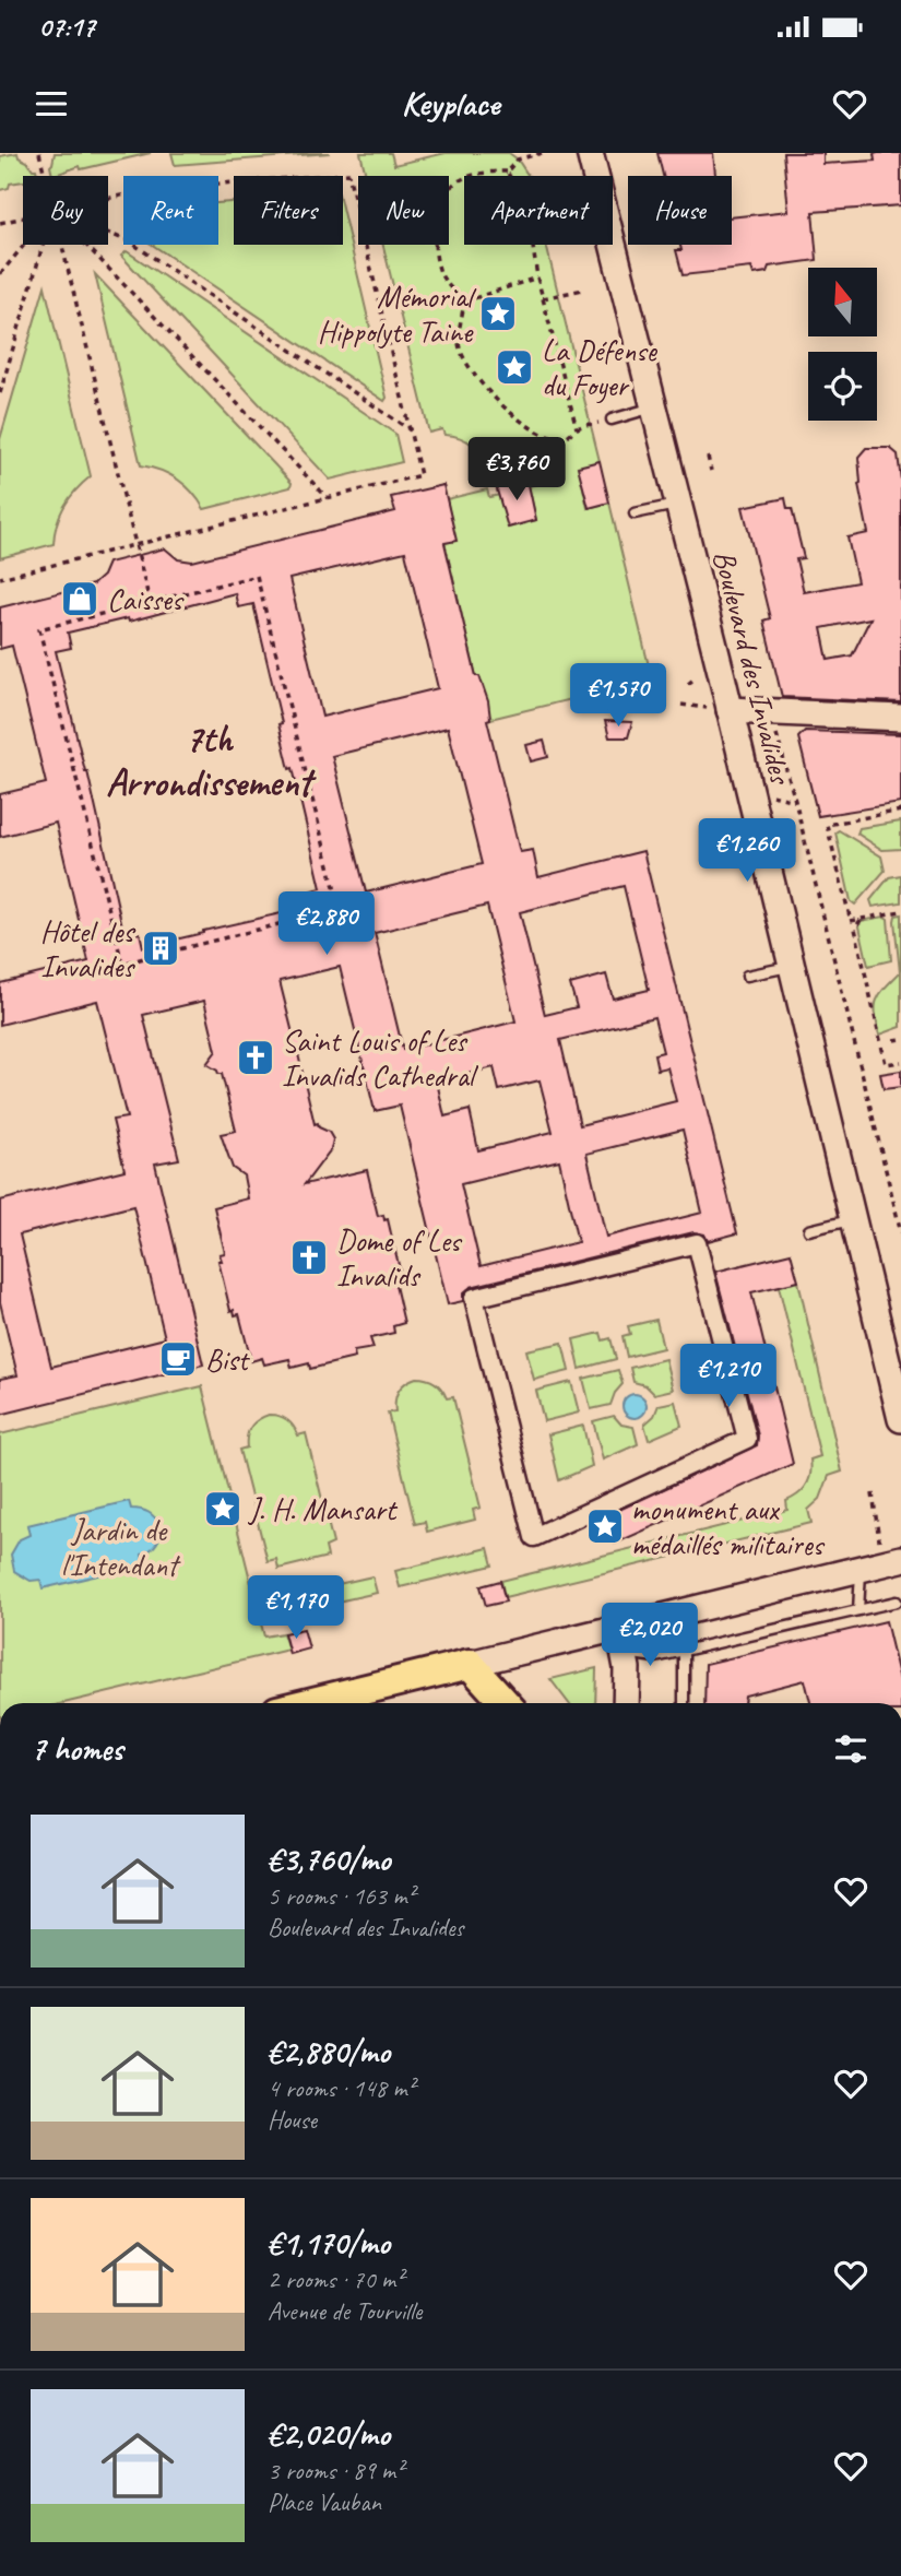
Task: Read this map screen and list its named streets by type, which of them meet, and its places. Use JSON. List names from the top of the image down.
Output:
{
  "streets": {
    "main road": ["Boulevard des Invalides"]
  },
  "districts": ["7th Arrondissement"],
  "parks": ["Jardin de l'Intendant"],
  "places": {
    "place": [
      "Mémorial Hippolyte Taine",
      "La Défense du Foyer",
      "J. H. Mansart",
      "monument aux médaillés militaires"
    ],
    "shop": ["Caisses"],
    "building": ["Hôtel des Invalides"],
    "church": ["Saint Louis of Les Invalids Cathedral", "Dome of Les Invalids"],
    "cafe": ["Bist"]
  },
  "north": "top",
  "page": {
    "status": "07:17",
    "header": "Keyplace",
    "chip": [
      "Buy",
      "Rent",
      "Filters",
      "New",
      "Apartment",
      "House"
    ],
    "price": [
      "€3,760",
      "€1,570",
      "€1,260",
      "€2,880",
      "€1,210",
      "€1,170",
      "€2,020"
    ],
    "heading": "7 homes",
    "list": [
      {
        "name": "€3,760/mo",
        "note": "5 rooms · 163 m² · Boulevard des Invalides"
      },
      {
        "name": "€2,880/mo",
        "note": "4 rooms · 148 m² · House"
      },
      {
        "name": "€1,170/mo",
        "note": "2 rooms · 70 m² · Avenue de Tourville"
      },
      {
        "name": "€2,020/mo",
        "note": "3 rooms · 89 m² · Place Vauban"
      }
    ]
  }
}
